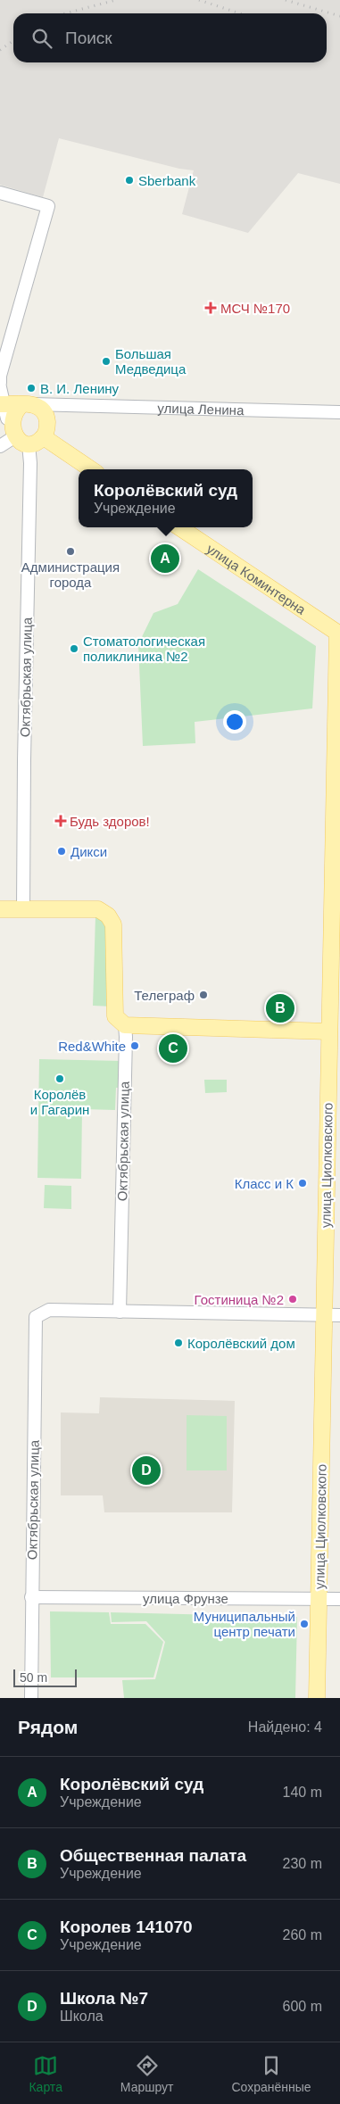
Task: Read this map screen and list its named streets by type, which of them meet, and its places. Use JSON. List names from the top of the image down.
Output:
{
  "streets": {
    "main road": ["улица Ленина", "улица Коминтерна", "улица Циолковского"],
    "street": ["Октябрьская улица", "улица Фрунзе"]
  },
  "crossings": [
    ["улица Ленина", "Октябрьская улица"],
    ["улица Коминтерна", "улица Циолковского"],
    ["Октябрьская улица", "улица Фрунзе"],
    ["улица Циолковского", "улица Фрунзе"]
  ],
  "places": {
    "other": [
      "Sberbank",
      "Большая Медведица",
      "В. И. Ленину",
      "Администрация города",
      "Стоматологическая поликлиника №2",
      "Дикси",
      "Телеграф",
      "Red&White",
      "Королёв и Гагарин",
      "Класс и К",
      "Гостиница №2",
      "Королёвский дом",
      "Муниципальный центр печати"
    ],
    "health": ["МСЧ №170", "Будь здоров!"]
  },
  "scale_bar": "50 m",
  "page": {
    "search": "Поиск",
    "popup": ["Королёвский суд", "Учреждение"],
    "pins": [
      "A",
      "B",
      "C",
      "D"
    ],
    "scale": "50 m",
    "heading": ["Рядом", "Найдено: 4"],
    "list": [
      {
        "mark": "A",
        "name": "Королёвский суд",
        "note": "Учреждение",
        "value": "140 m"
      },
      {
        "mark": "B",
        "name": "Общественная палата",
        "note": "Учреждение",
        "value": "230 m"
      },
      {
        "mark": "C",
        "name": "Королев 141070",
        "note": "Учреждение",
        "value": "260 m"
      },
      {
        "mark": "D",
        "name": "Школа №7",
        "note": "Школа",
        "value": "600 m"
      }
    ],
    "nav": ["Карта", "Маршрут", "Сохранённые"]
  }
}
